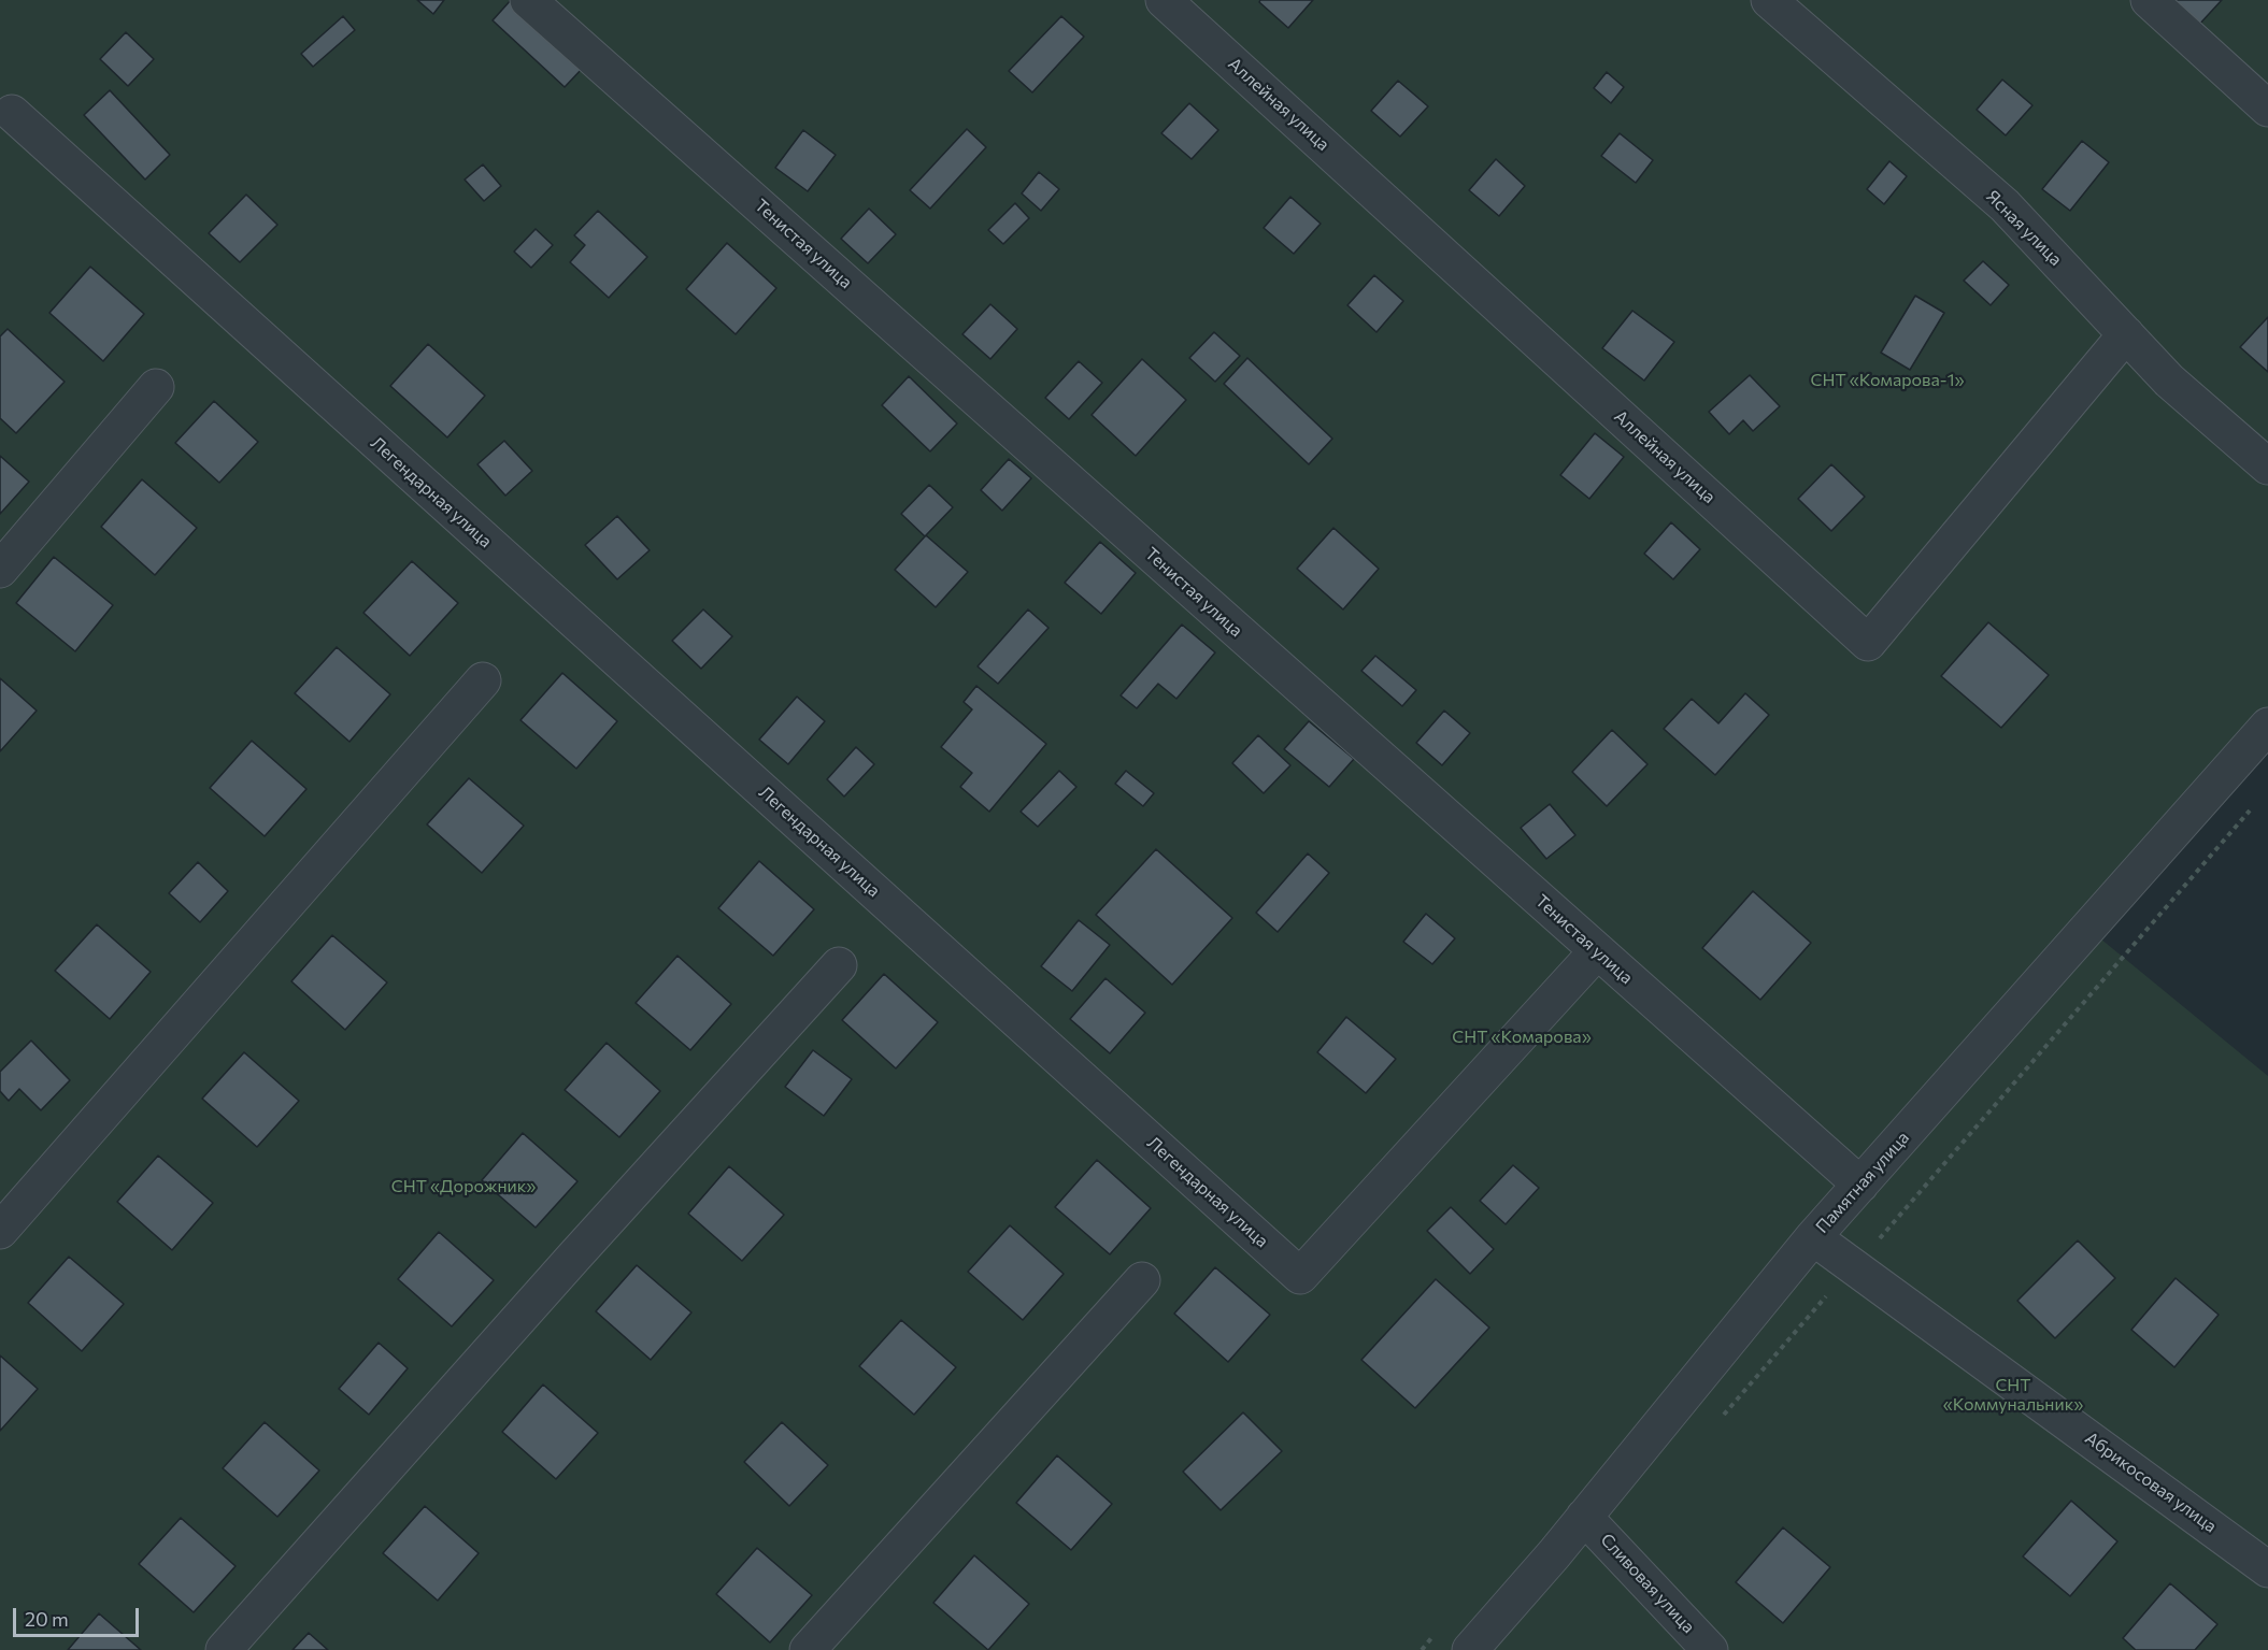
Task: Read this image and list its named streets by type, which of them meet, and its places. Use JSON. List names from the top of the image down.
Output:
{
  "streets": {
    "street": [
      "Аллейная улица",
      "Ясная улица",
      "Тенистая улица",
      "Легендарная улица",
      "Памятная улица",
      "Абрикосовая улица",
      "Сливовая улица"
    ]
  },
  "crossings": [
    ["Аллейная улица", "Ясная улица"],
    ["Тенистая улица", "Легендарная улица"],
    ["Тенистая улица", "Памятная улица"],
    ["Памятная улица", "Абрикосовая улица"],
    ["Памятная улица", "Сливовая улица"]
  ],
  "parks": [
    "СНТ «Комарова-1»",
    "СНТ «Комарова»",
    "СНТ «Дорожник»",
    "СНТ «Коммунальник»"
  ],
  "scale_bar": "20 m"
}
